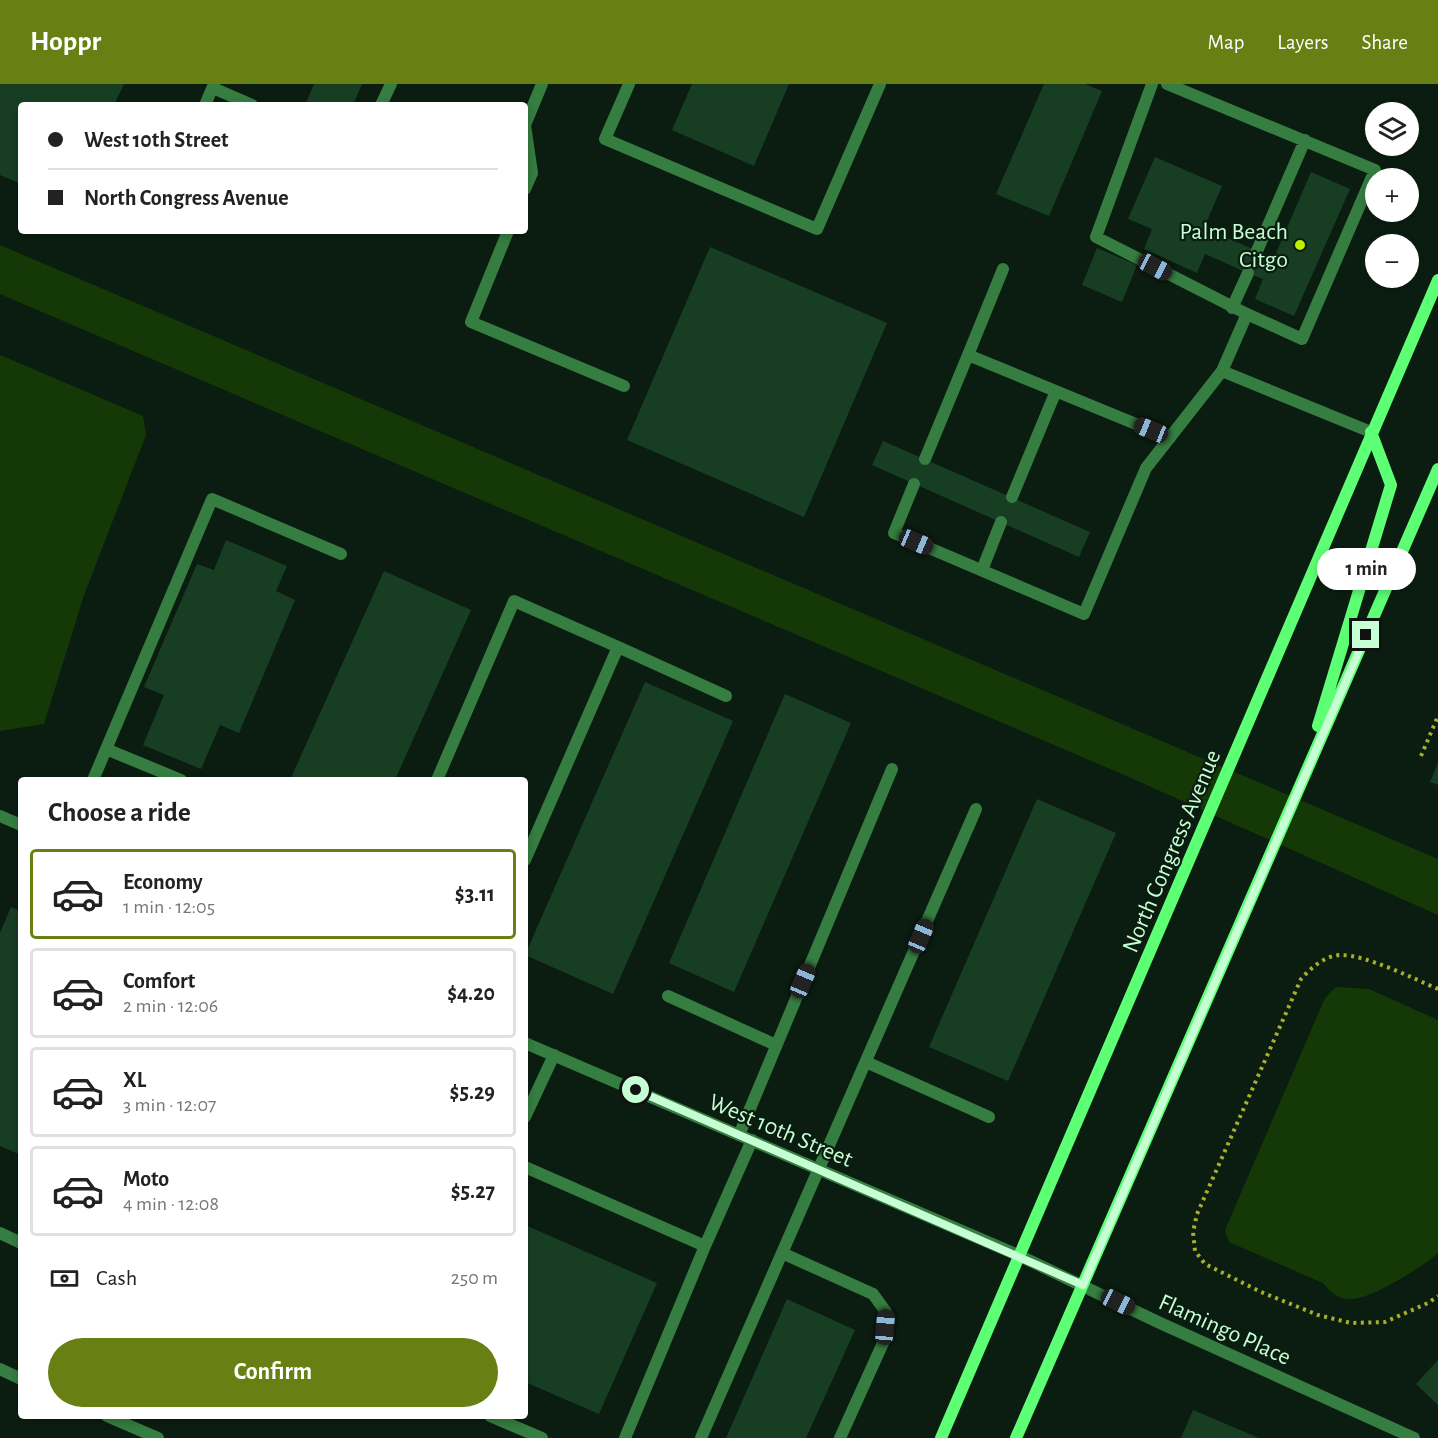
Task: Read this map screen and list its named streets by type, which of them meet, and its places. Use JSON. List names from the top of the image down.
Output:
{
  "streets": {
    "street": ["North Congress Avenue", "West 10th Street", "Flamingo Place"]
  },
  "crossings": [
    ["North Congress Avenue", "West 10th Street"],
    ["North Congress Avenue", "Flamingo Place"],
    ["West 10th Street", "Flamingo Place"]
  ],
  "places": ["Palm Beach Citgo"],
  "page": {
    "header": "Hoppr",
    "nav": ["Map", "Layers", "Share"],
    "map_buttons": ["+", "−"],
    "banner": ["West 10th Street", "North Congress Avenue"],
    "bubble": "1 min",
    "heading": "Choose a ride",
    "list": [
      {
        "name": "Economy",
        "note": "1 min · 12:05",
        "value": "$3.11"
      },
      {
        "name": "Comfort",
        "note": "2 min · 12:06",
        "value": "$4.20"
      },
      {
        "name": "XL",
        "note": "3 min · 12:07",
        "value": "$5.29"
      },
      {
        "name": "Moto",
        "note": "4 min · 12:08",
        "value": "$5.27"
      }
    ],
    "pay": ["Cash", "250 m"],
    "buttons": "Confirm"
  }
}
